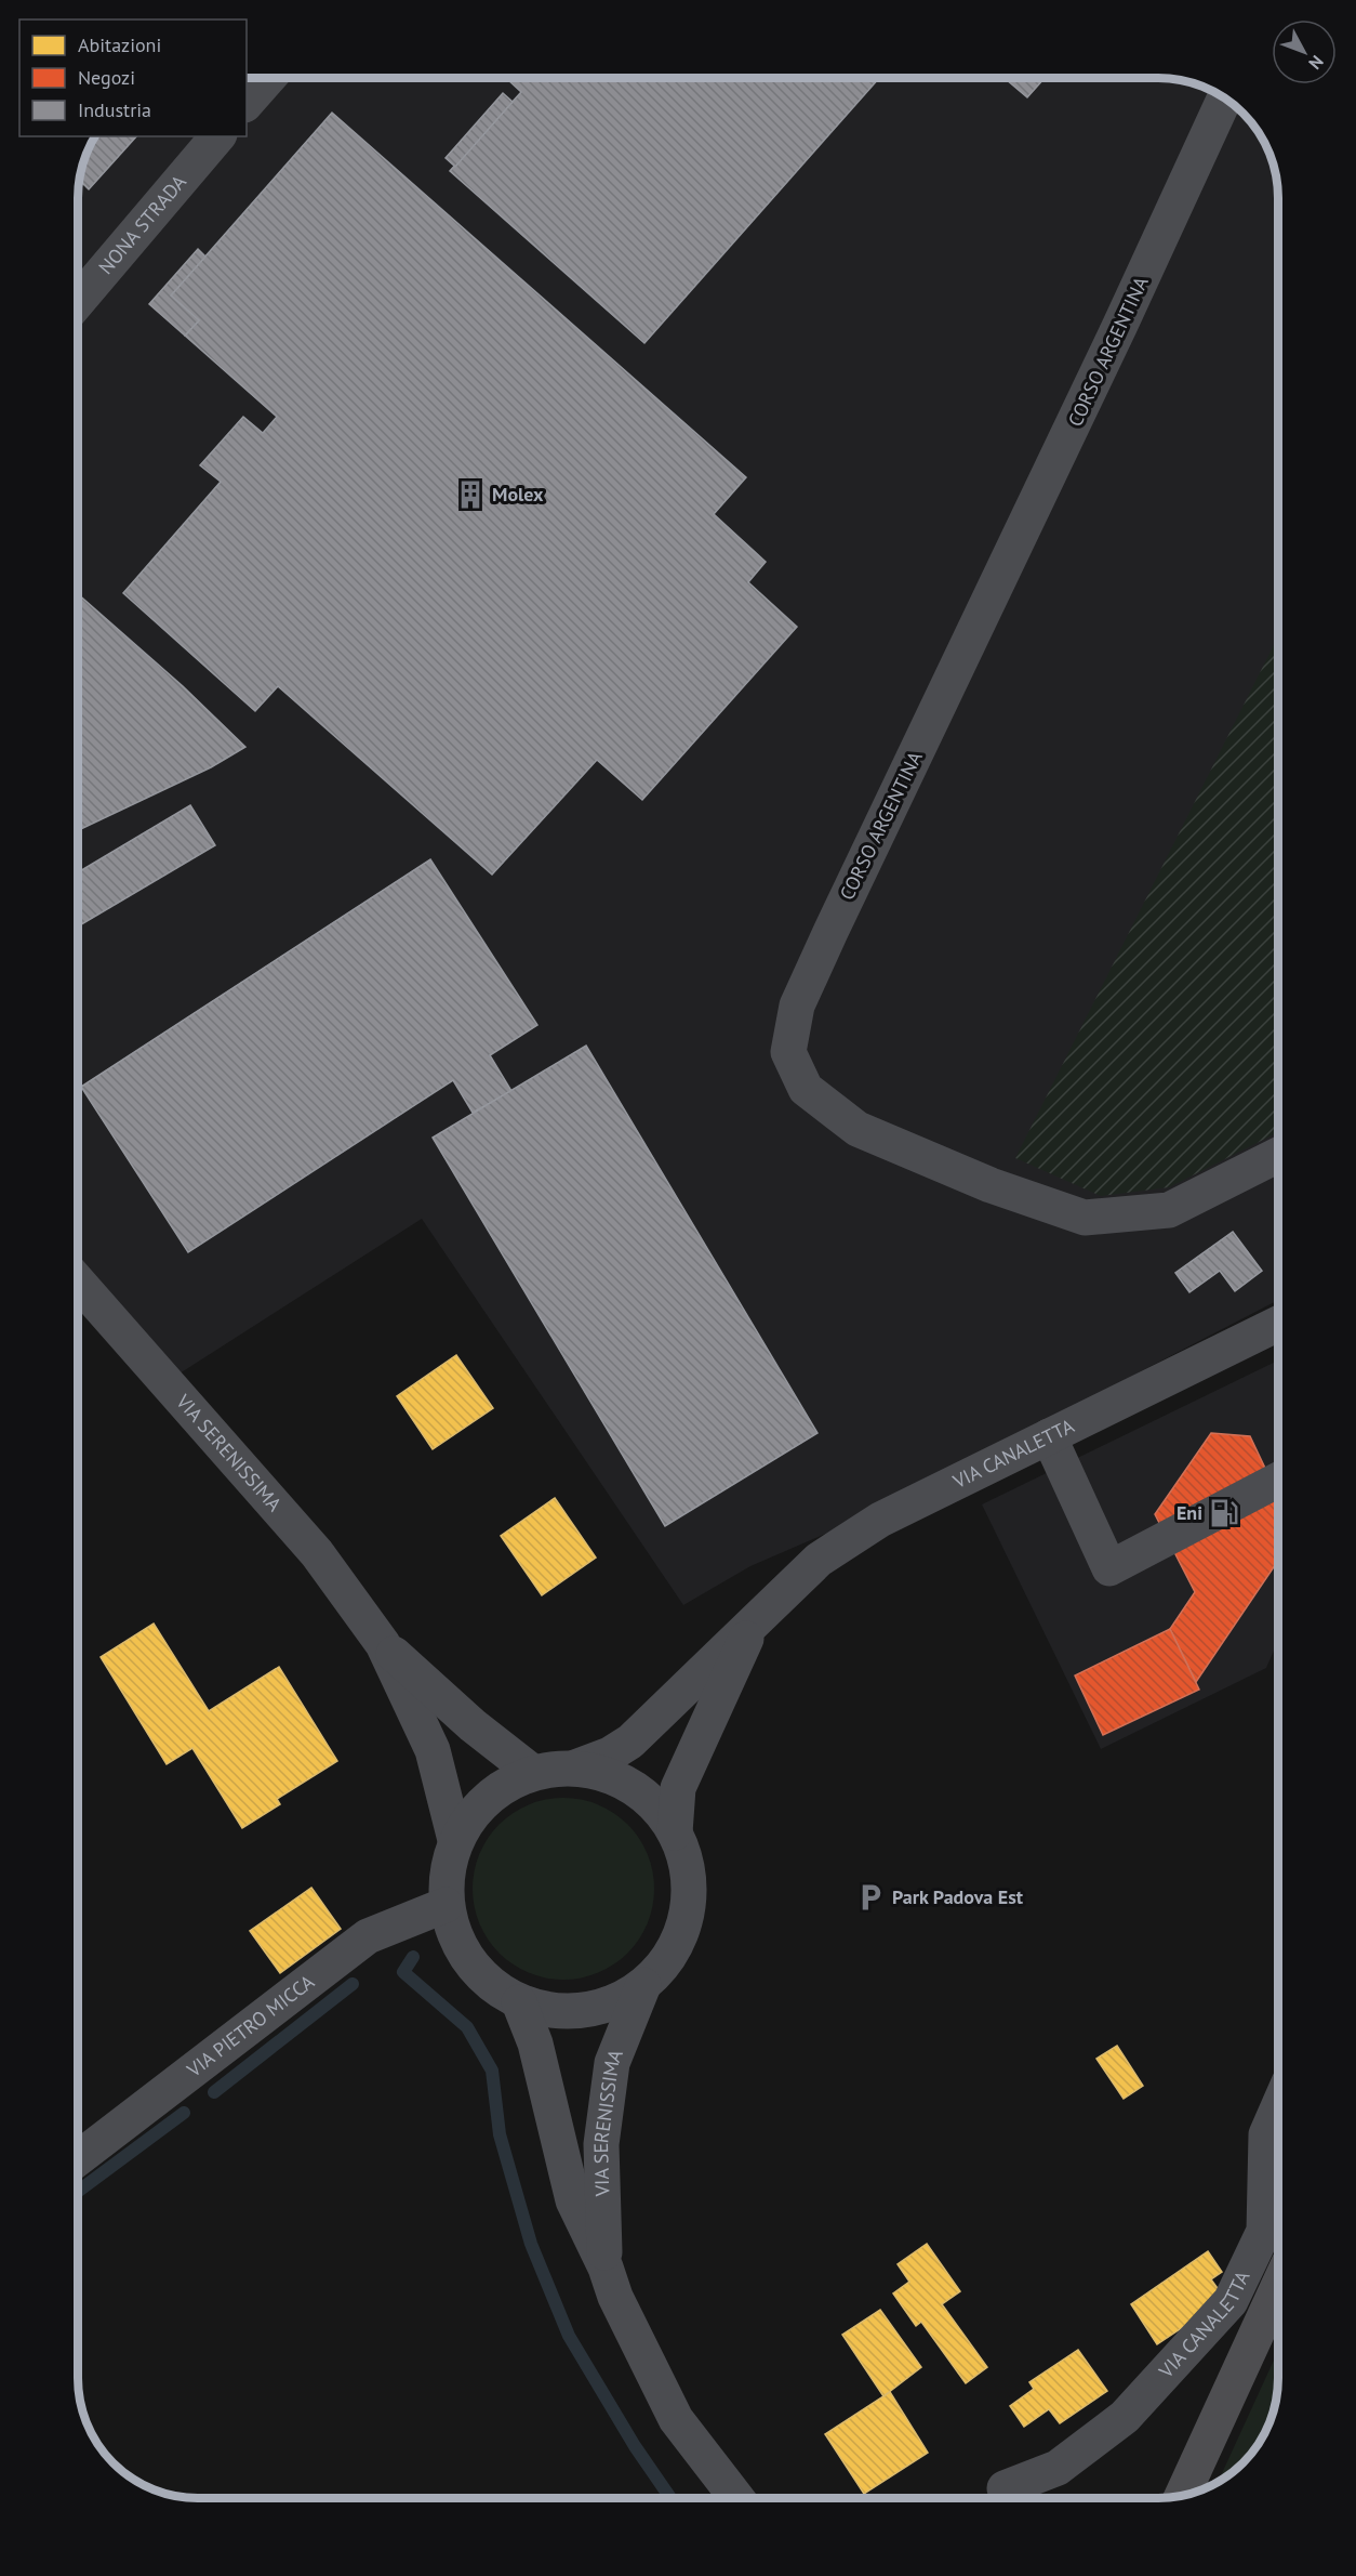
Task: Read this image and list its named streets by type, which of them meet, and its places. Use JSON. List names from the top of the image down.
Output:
{
  "streets": {
    "street": [
      "NONA STRADA",
      "CORSO ARGENTINA",
      "VIA SERENISSIMA",
      "VIA CANALETTA",
      "VIA PIETRO MICCA"
    ]
  },
  "crossings": [
    ["VIA SERENISSIMA", "VIA CANALETTA"],
    ["VIA SERENISSIMA", "VIA PIETRO MICCA"]
  ],
  "places": {
    "building": ["Molex"],
    "fuel station": ["Eni"],
    "parking": ["Park Padova Est"]
  },
  "legend": ["Abitazioni", "Negozi", "Industria"],
  "north": "bottom right"
}
